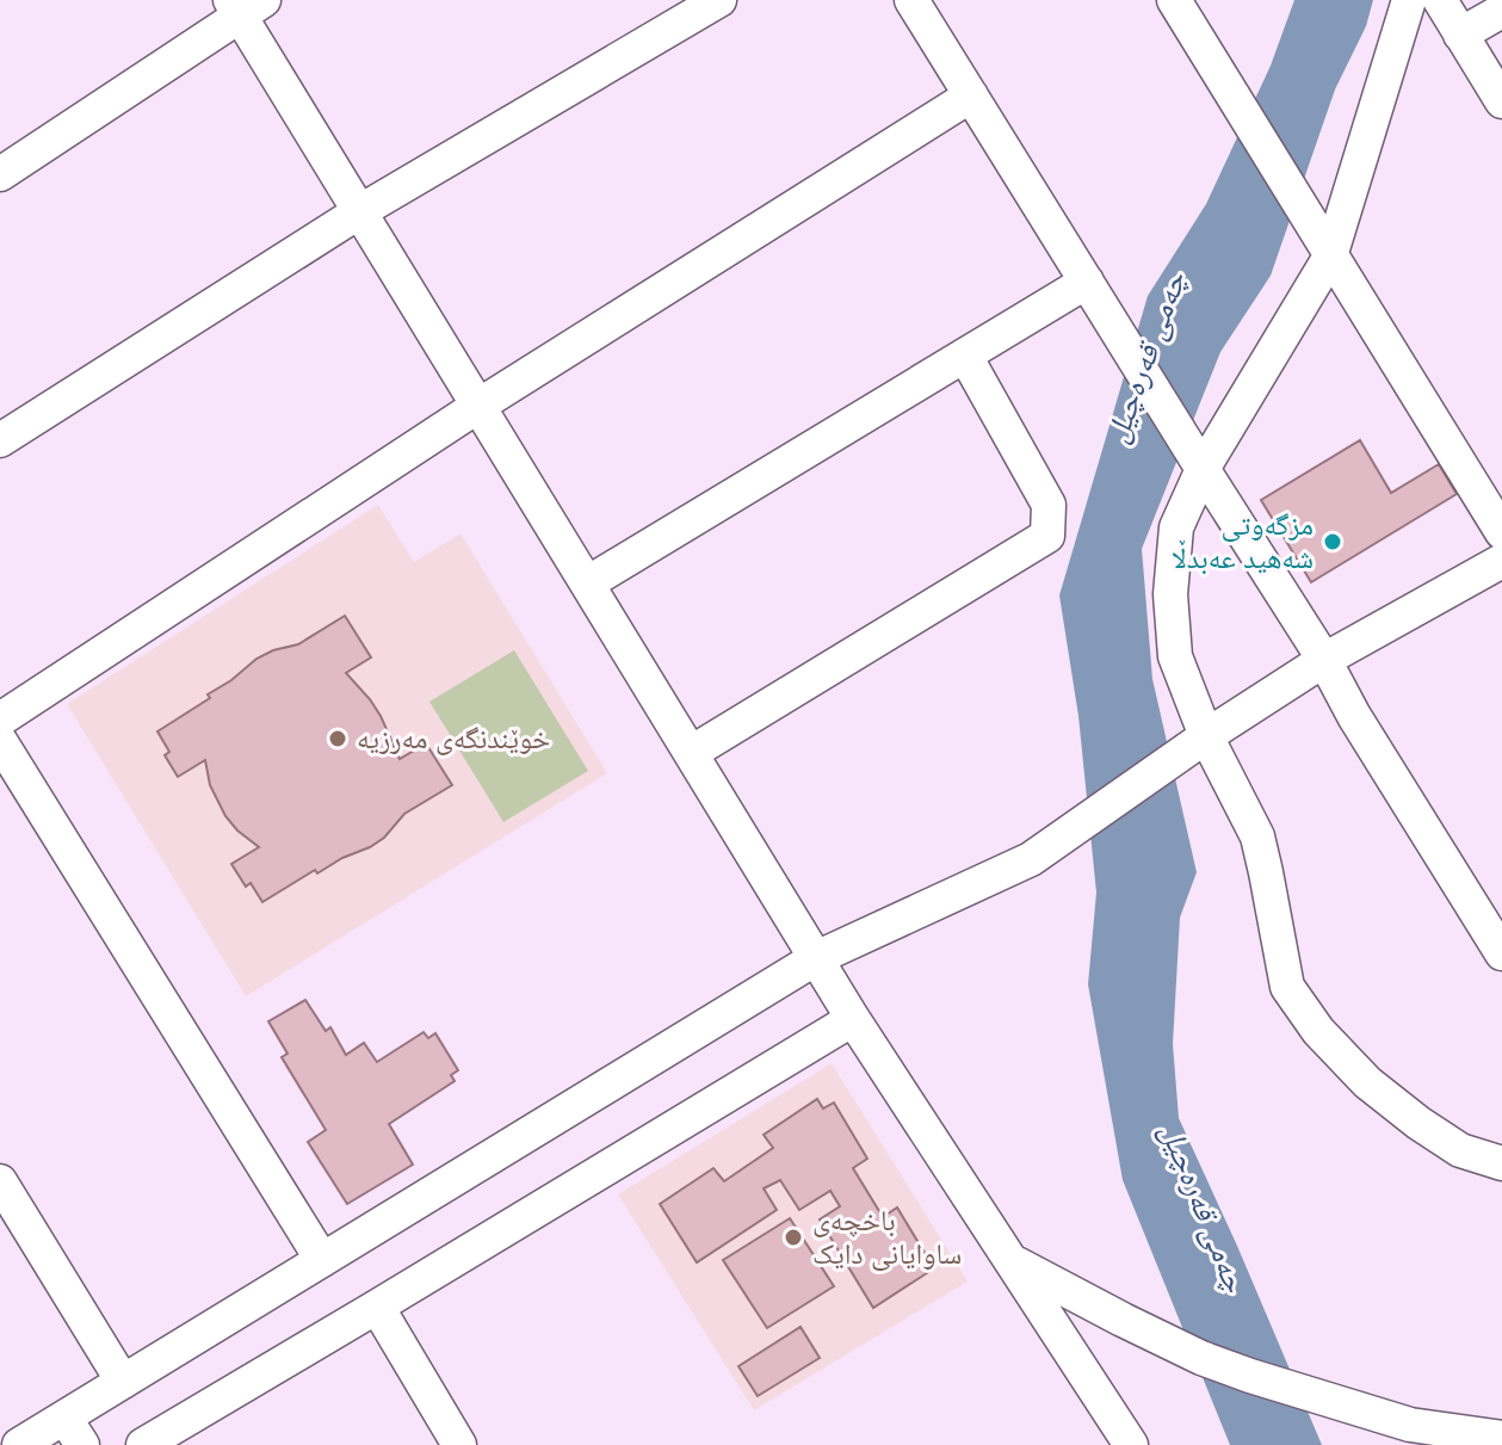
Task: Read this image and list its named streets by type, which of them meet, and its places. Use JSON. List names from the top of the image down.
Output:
{
  "water": ["چەمی قەرەچیل"],
  "places": ["مزگەوتی شەهید عەبدڵا", "خوێندنگەی مەرزیە", "باخچەی ساوایانی دایک"]
}
